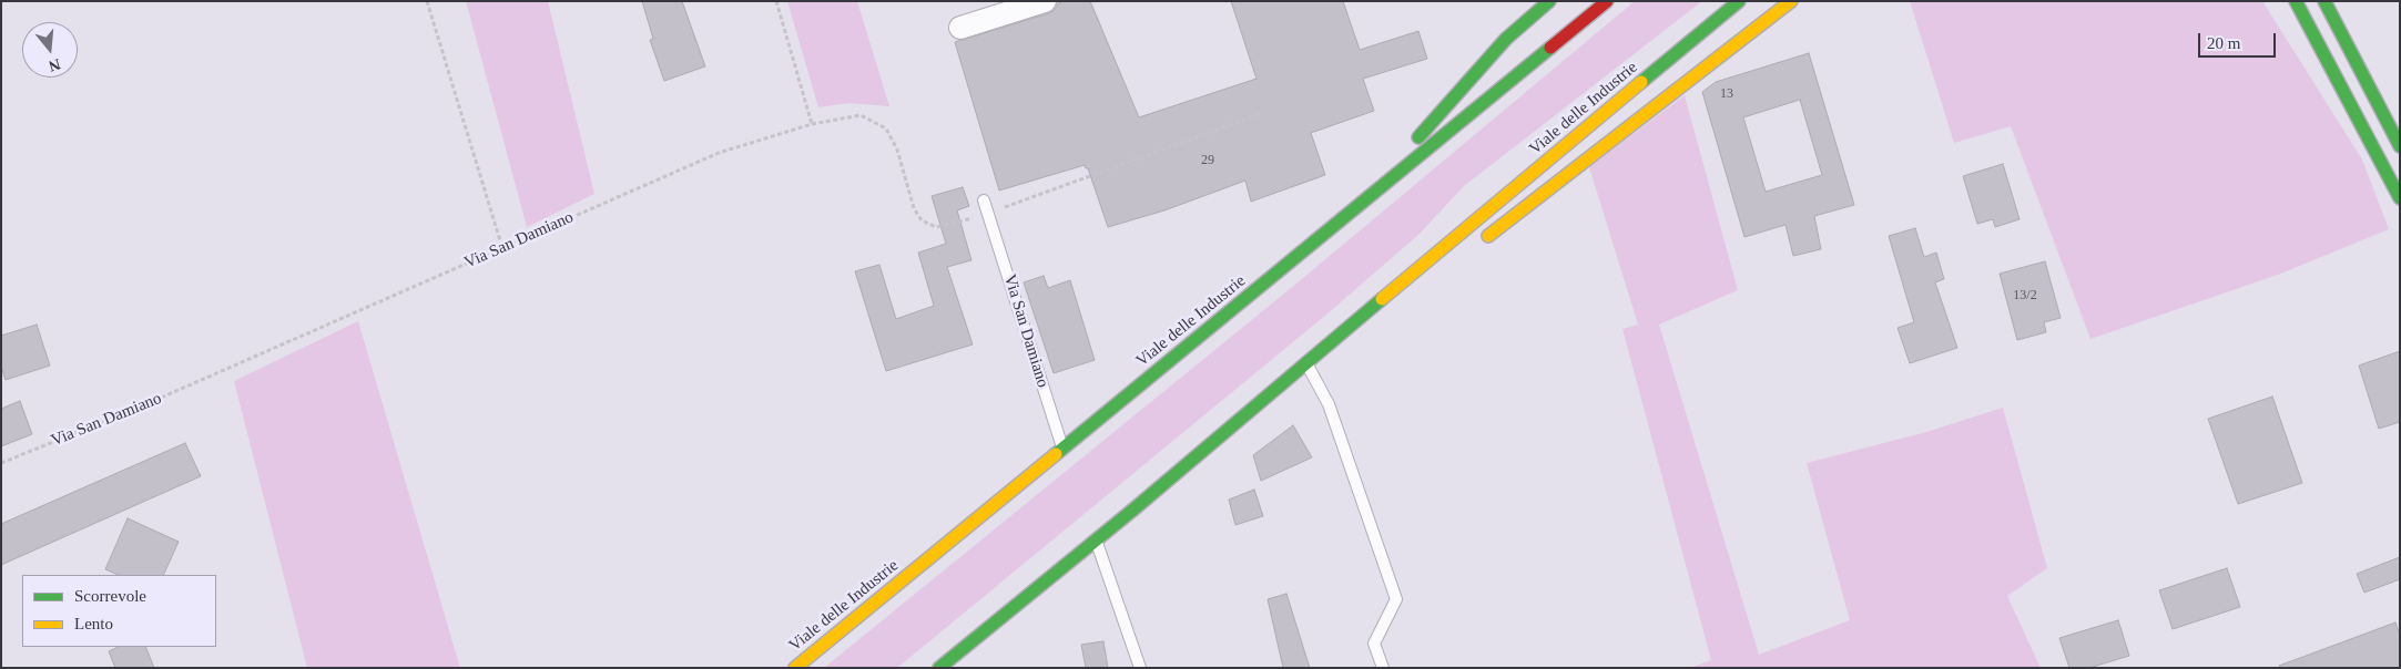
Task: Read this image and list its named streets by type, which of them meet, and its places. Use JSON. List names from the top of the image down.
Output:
{
  "streets": {
    "main road": ["Viale delle Industrie"],
    "lane": ["Via San Damiano"]
  },
  "crossings": [
    ["Viale delle Industrie", "Via San Damiano"]
  ],
  "house_numbers": ["13", "29", "13/2"],
  "legend": ["Scorrevole", "Lento"],
  "scale_bar": "20 m",
  "north": "bottom"
}
